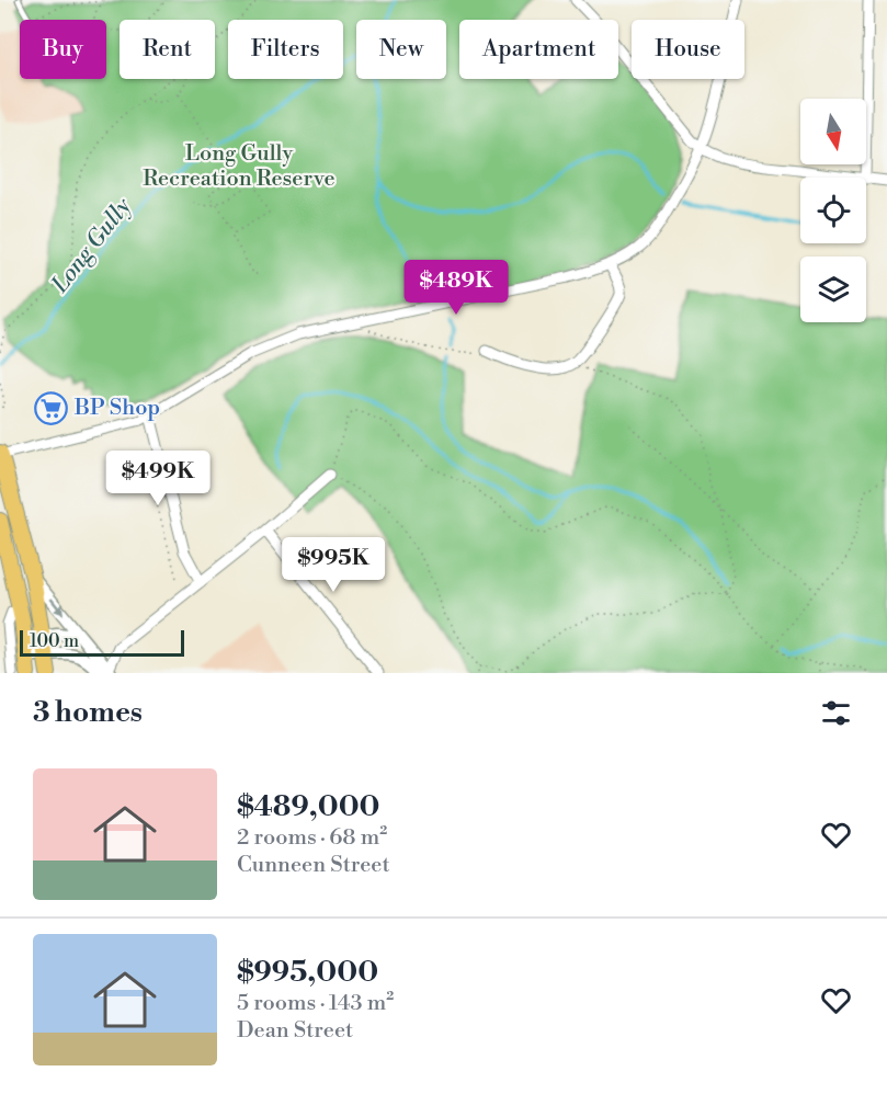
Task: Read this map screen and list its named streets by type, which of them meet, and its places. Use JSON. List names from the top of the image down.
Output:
{
  "water": ["Long Gully"],
  "parks": ["Long Gully Recreation Reserve"],
  "places": {
    "supermarket": ["BP Shop"]
  },
  "scale_bar": "100 m",
  "north": "bottom",
  "page": {
    "chip": [
      "Buy",
      "Rent",
      "Filters",
      "New",
      "Apartment",
      "House"
    ],
    "price": ["$489K", "$499K", "$995K"],
    "scale": "100 m",
    "heading": "3 homes",
    "list": [
      {
        "name": "$489,000",
        "note": "2 rooms · 68 m² · Cunneen Street"
      },
      {
        "name": "$995,000",
        "note": "5 rooms · 143 m² · Dean Street"
      }
    ]
  }
}
